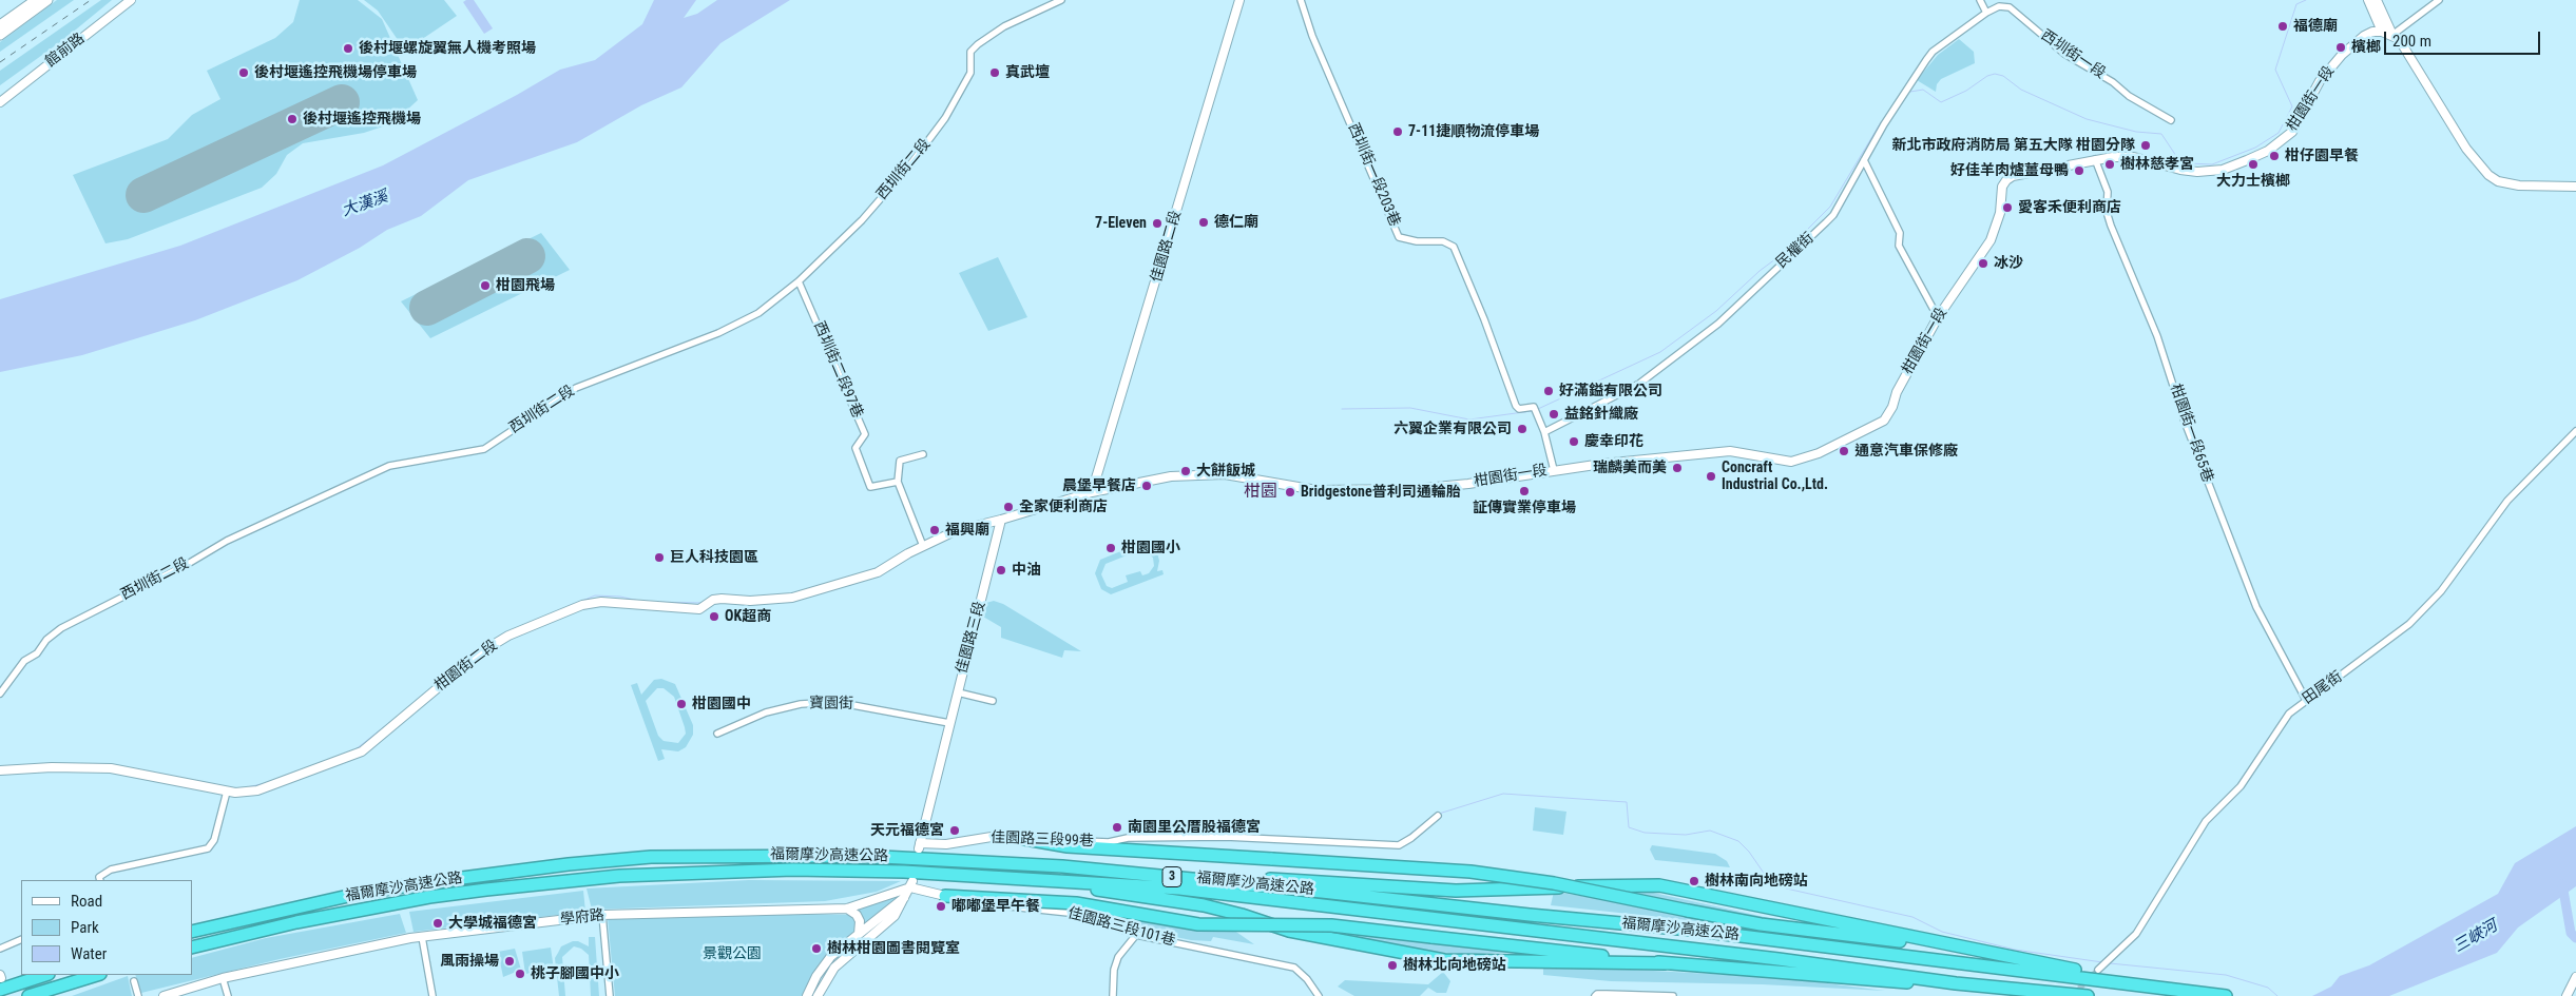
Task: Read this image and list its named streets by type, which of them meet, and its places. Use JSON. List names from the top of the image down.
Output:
{
  "streets": {
    "highway": ["福爾摩沙高速公路", "3"],
    "street": [
      "館前路",
      "西圳街一段",
      "柑園街一段",
      "西圳街二段",
      "西圳街一段203巷",
      "佳園路二段",
      "民權街",
      "西圳街二段97巷",
      "柑園街一段65巷",
      "佳園路三段",
      "柑園街二段",
      "田尾街",
      "寶園街",
      "佳園路三段99巷",
      "學府路",
      "佳園路三段101巷"
    ]
  },
  "crossings": [
    ["西圳街一段", "民權街"],
    ["柑園街一段", "西圳街一段203巷"],
    ["柑園街一段", "佳園路二段"],
    ["柑園街一段", "柑園街一段65巷"],
    ["西圳街二段", "西圳街二段97巷"],
    ["西圳街一段203巷", "民權街"],
    ["柑園街一段65巷", "田尾街"],
    ["佳園路三段", "柑園街二段"],
    ["佳園路三段", "寶園街"],
    ["佳園路三段", "佳園路三段99巷"],
    ["學府路", "佳園路三段101巷"]
  ],
  "districts": ["柑園"],
  "water": ["大漢溪", "三峽河"],
  "parks": ["景觀公園"],
  "places": [
    "福德廟",
    "檳榔",
    "後村堰螺旋翼無人機考照場",
    "後村堰遙控飛機場停車場",
    "真武壇",
    "後村堰遙控飛機場",
    "7-11捷順物流停車場",
    "新北市政府消防局 第五大隊 柑園分隊",
    "柑仔園早餐",
    "樹林慈孝宮",
    "大力士檳榔",
    "好佳羊肉爐薑母鴨",
    "愛客禾便利商店",
    "德仁廟",
    "7-Eleven",
    "冰沙",
    "柑園飛場",
    "好滿鎰有限公司",
    "益銘針織廠",
    "六翼企業有限公司",
    "慶幸印花",
    "通意汽車保修廠",
    "瑞麟美而美",
    "大餅飯城",
    "Concraft Industrial Co.,Ltd.",
    "晨堡早餐店",
    "証傳實業停車場",
    "Bridgestone普利司通輪胎",
    "全家便利商店",
    "福興廟",
    "柑園國小",
    "巨人科技園區",
    "中油",
    "OK超商",
    "柑園國中",
    "南園里公厝股福德宮",
    "天元福德宮",
    "樹林南向地磅站",
    "嘟嘟堡早午餐",
    "大學城福德宮",
    "樹林柑園圖書閱覽室",
    "風雨操場",
    "樹林北向地磅站",
    "桃子腳國中小"
  ],
  "legend": ["Road", "Park", "Water"],
  "scale_bar": "200 m"
}
